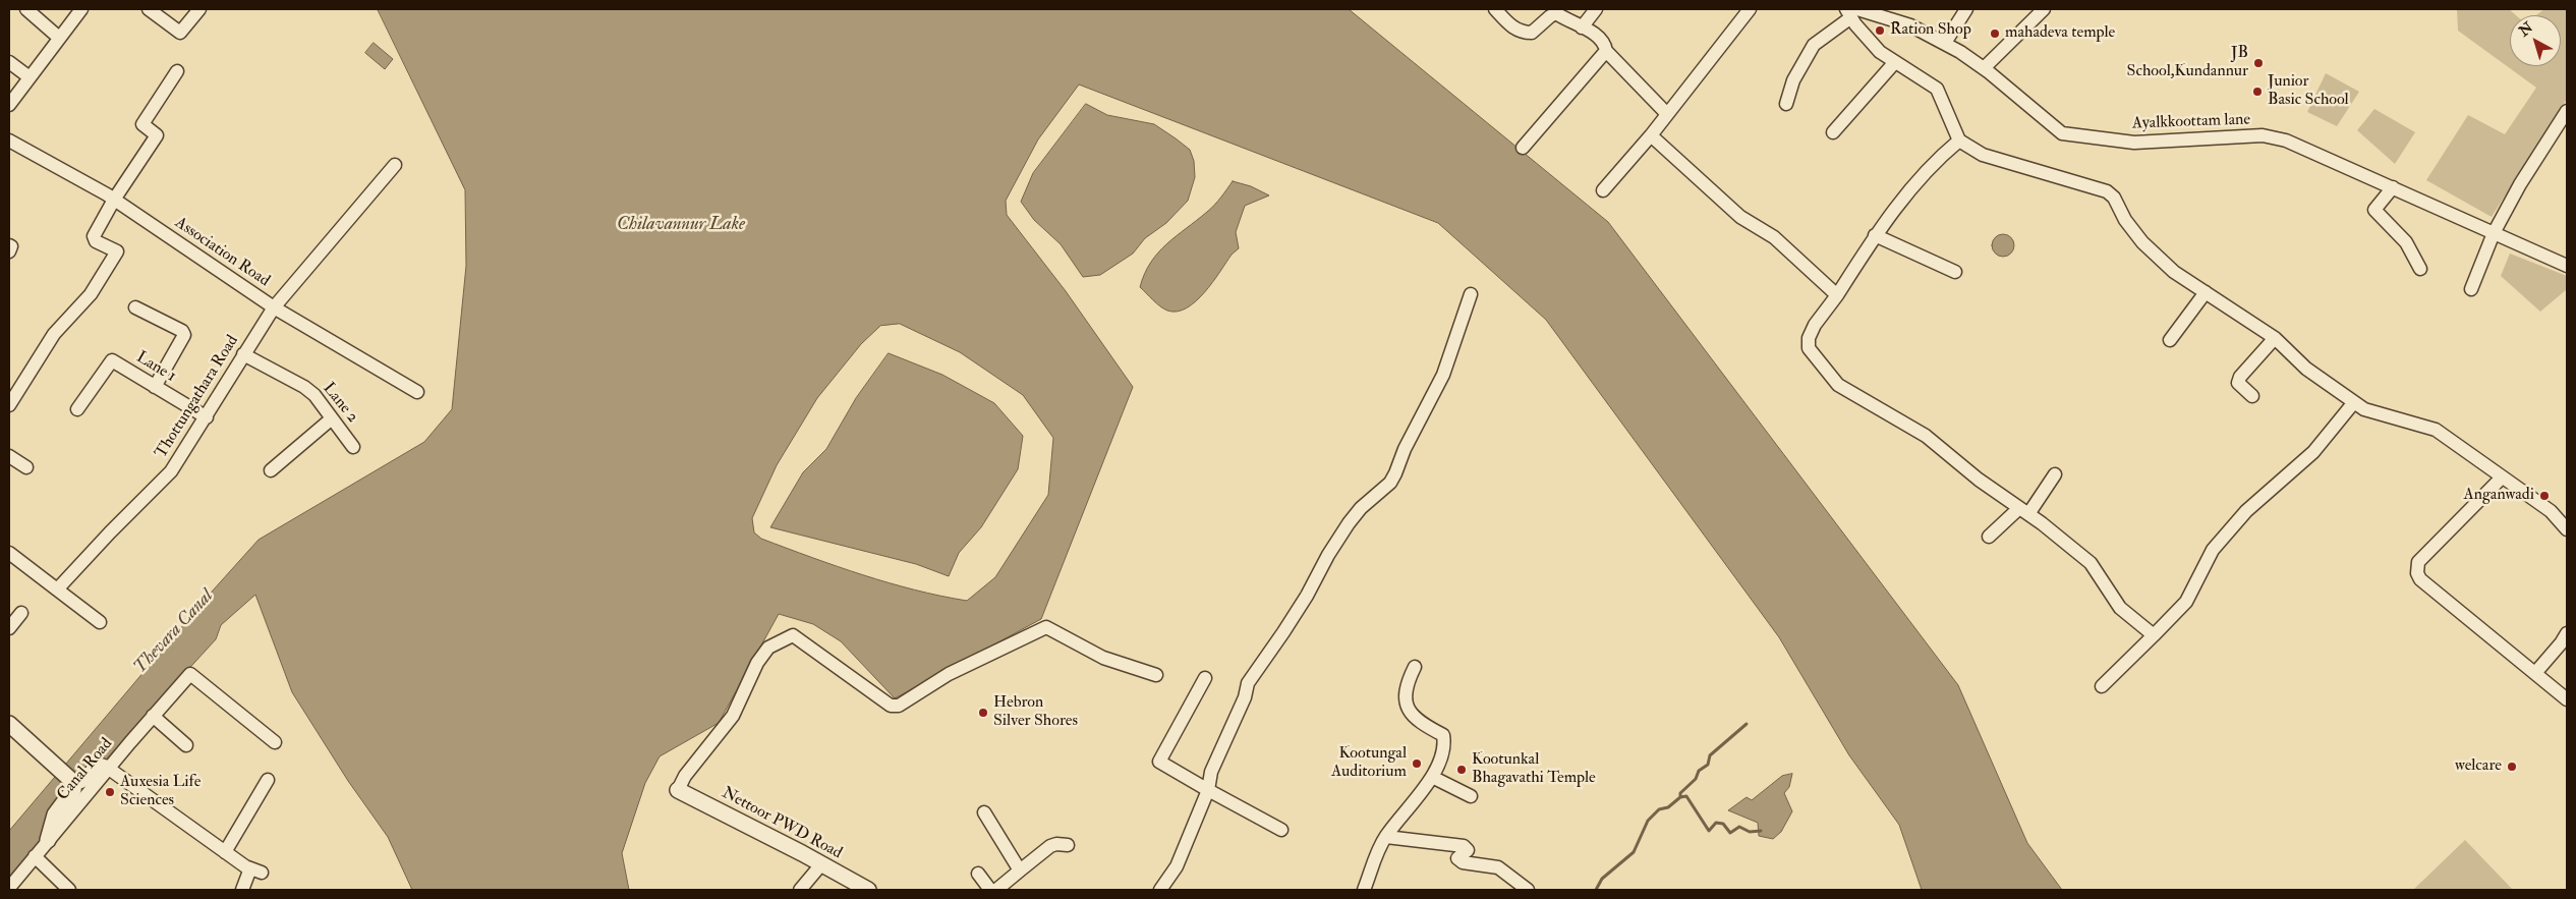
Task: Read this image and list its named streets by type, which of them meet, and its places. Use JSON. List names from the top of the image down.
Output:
{
  "streets": {
    "street": [
      "Ayalkkoottam lane",
      "Association Road",
      "Lane 1",
      "Thottungathara Road",
      "Lane 2",
      "Canal Road",
      "Nettoor PWD Road"
    ]
  },
  "crossings": [
    ["Association Road", "Thottungathara Road"],
    ["Lane 1", "Thottungathara Road"],
    ["Thottungathara Road", "Lane 2"]
  ],
  "water": ["Chilavannur Lake", "Thevara Canal"],
  "places": [
    "Ration Shop",
    "mahadeva temple",
    "JB School,Kundannur",
    "Junior Basic School",
    "Anganwadi",
    "Hebron Silver Shores",
    "Kootungal Auditorium",
    "welcare",
    "Kootunkal Bhagavathi Temple",
    "Auxesia Life Sciences"
  ],
  "north": "top left"
}
